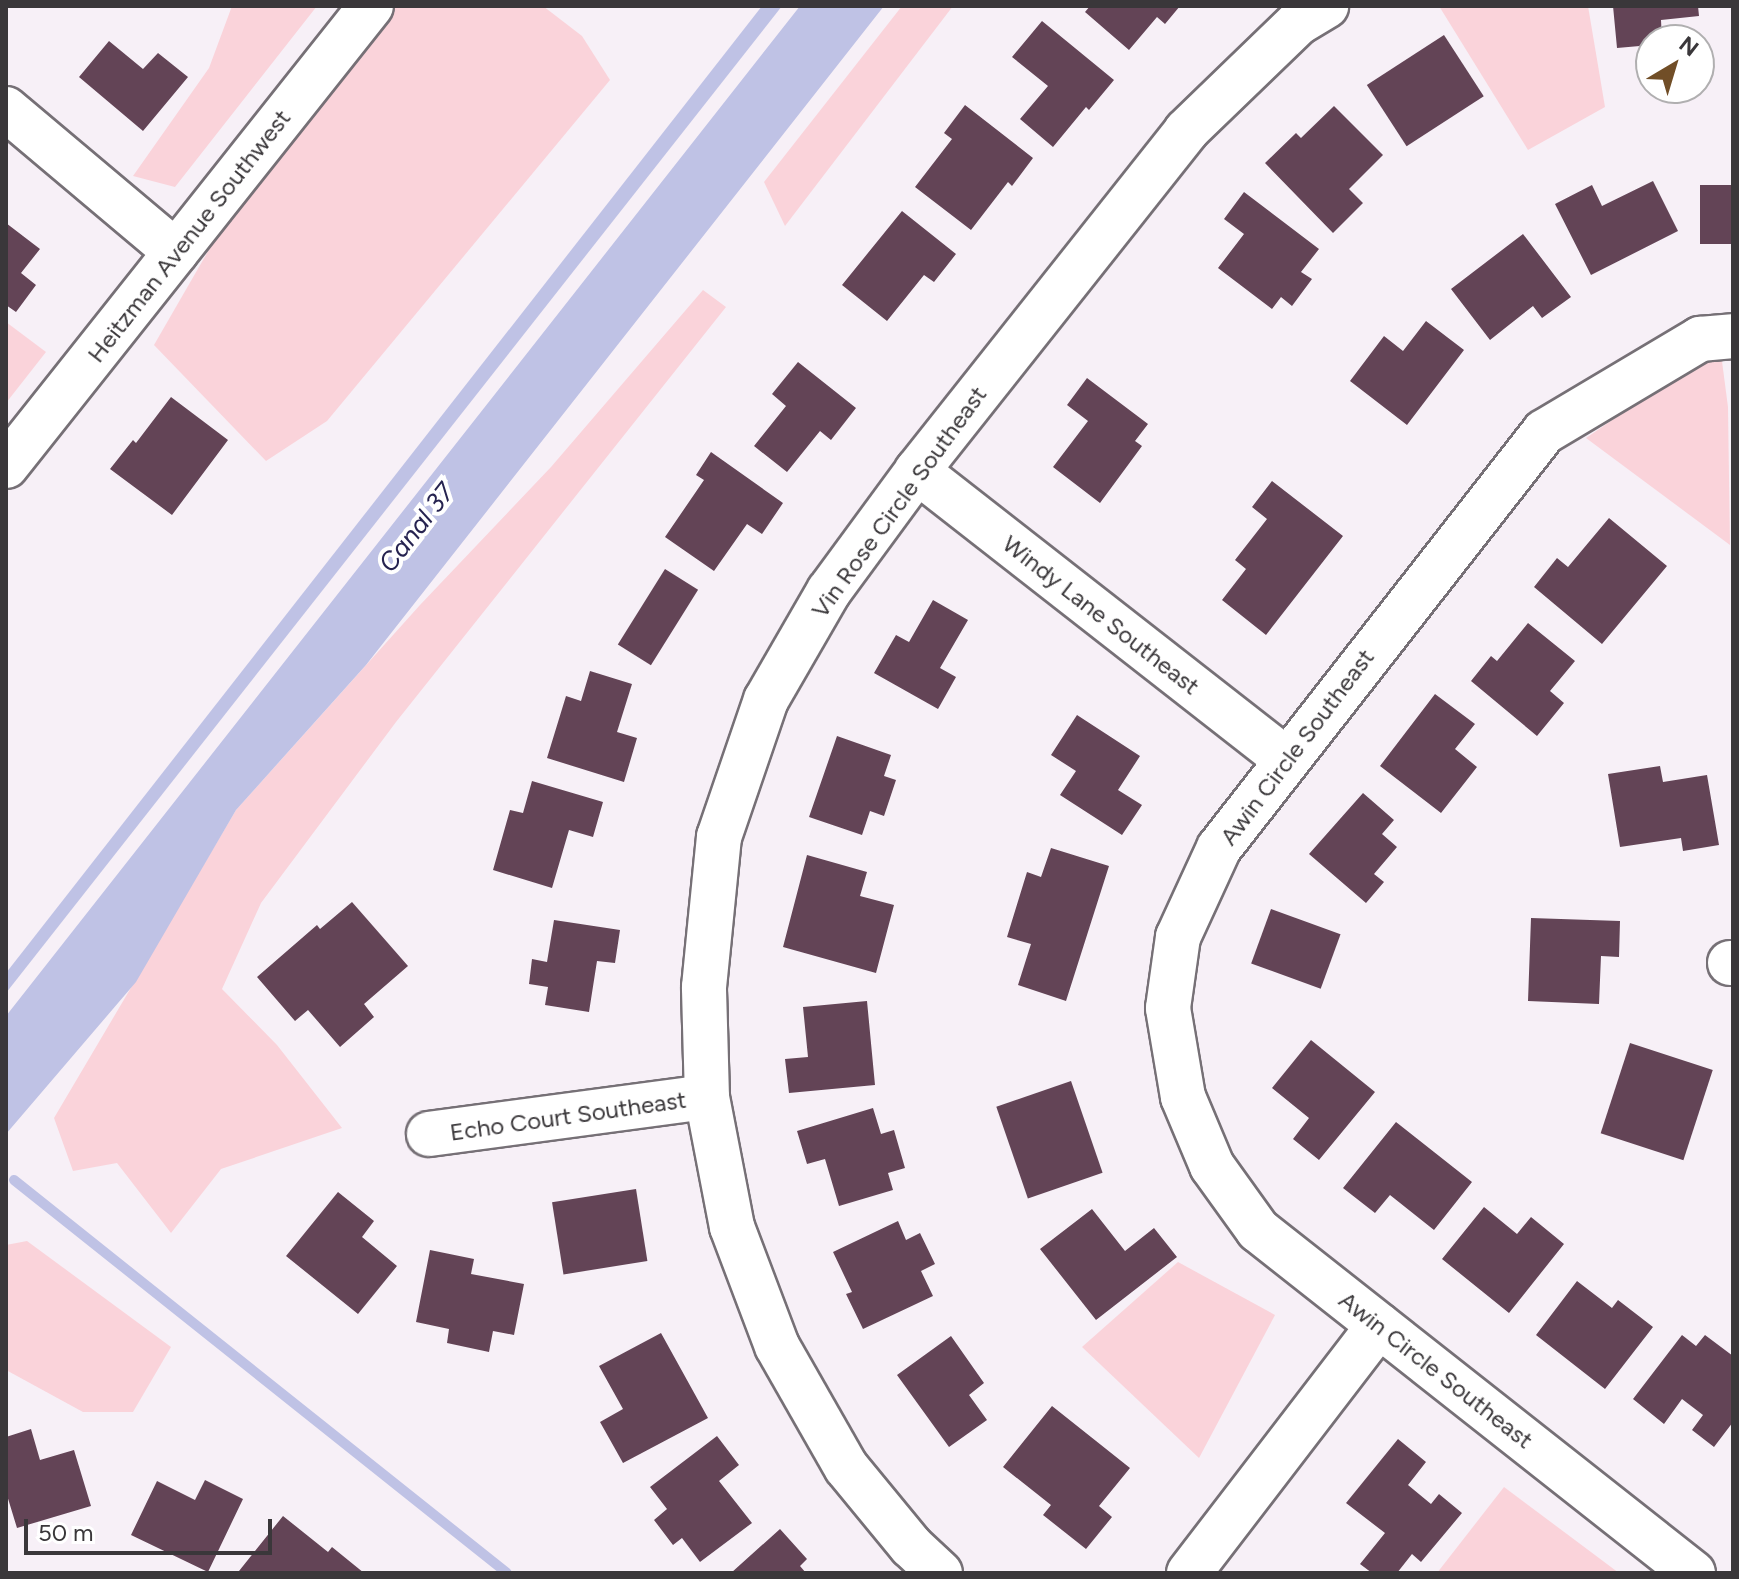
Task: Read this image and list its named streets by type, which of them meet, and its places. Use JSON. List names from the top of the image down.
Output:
{
  "streets": {
    "street": [
      "Heitzman Avenue Southwest",
      "Vin Rose Circle Southeast",
      "Windy Lane Southeast",
      "Awin Circle Southeast",
      "Echo Court Southeast"
    ]
  },
  "crossings": [
    ["Vin Rose Circle Southeast", "Windy Lane Southeast"],
    ["Vin Rose Circle Southeast", "Echo Court Southeast"],
    ["Windy Lane Southeast", "Awin Circle Southeast"]
  ],
  "water": ["Canal 37"],
  "scale_bar": "50 m",
  "north": "top right"
}
